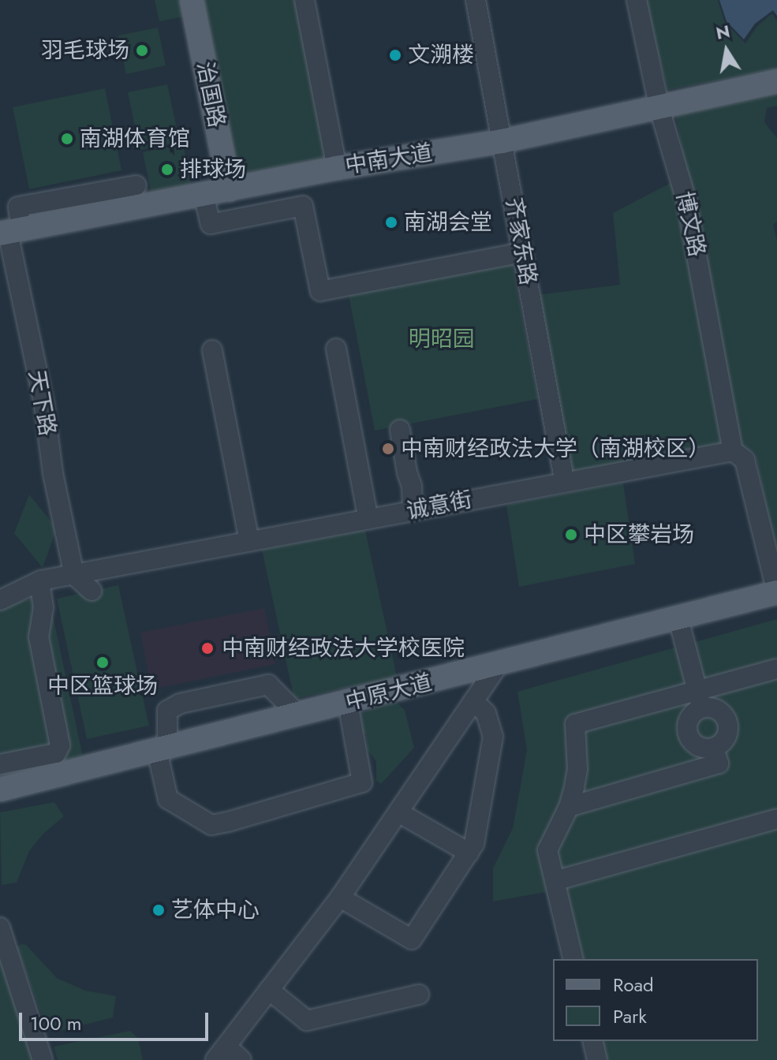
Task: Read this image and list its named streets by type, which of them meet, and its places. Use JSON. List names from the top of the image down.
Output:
{
  "streets": {
    "main road": ["治国路", "中南大道", "中原大道"],
    "street": [
      "博文路",
      "齐家东路",
      "天下路",
      "诚意街"
    ]
  },
  "crossings": [
    ["治国路", "中南大道"],
    ["中南大道", "博文路"],
    ["中南大道", "齐家东路"],
    ["中南大道", "天下路"],
    ["博文路", "诚意街"],
    ["齐家东路", "诚意街"],
    ["天下路", "诚意街"]
  ],
  "parks": ["明昭园"],
  "places": [
    "羽毛球场",
    "文溯楼",
    "南湖体育馆",
    "排球场",
    "南湖会堂",
    "中南财经政法大学（南湖校区）",
    "中区攀岩场",
    "中南财经政法大学校医院",
    "中区篮球场",
    "艺体中心"
  ],
  "legend": ["Road", "Park"],
  "scale_bar": "100 m",
  "north": "top"
}
